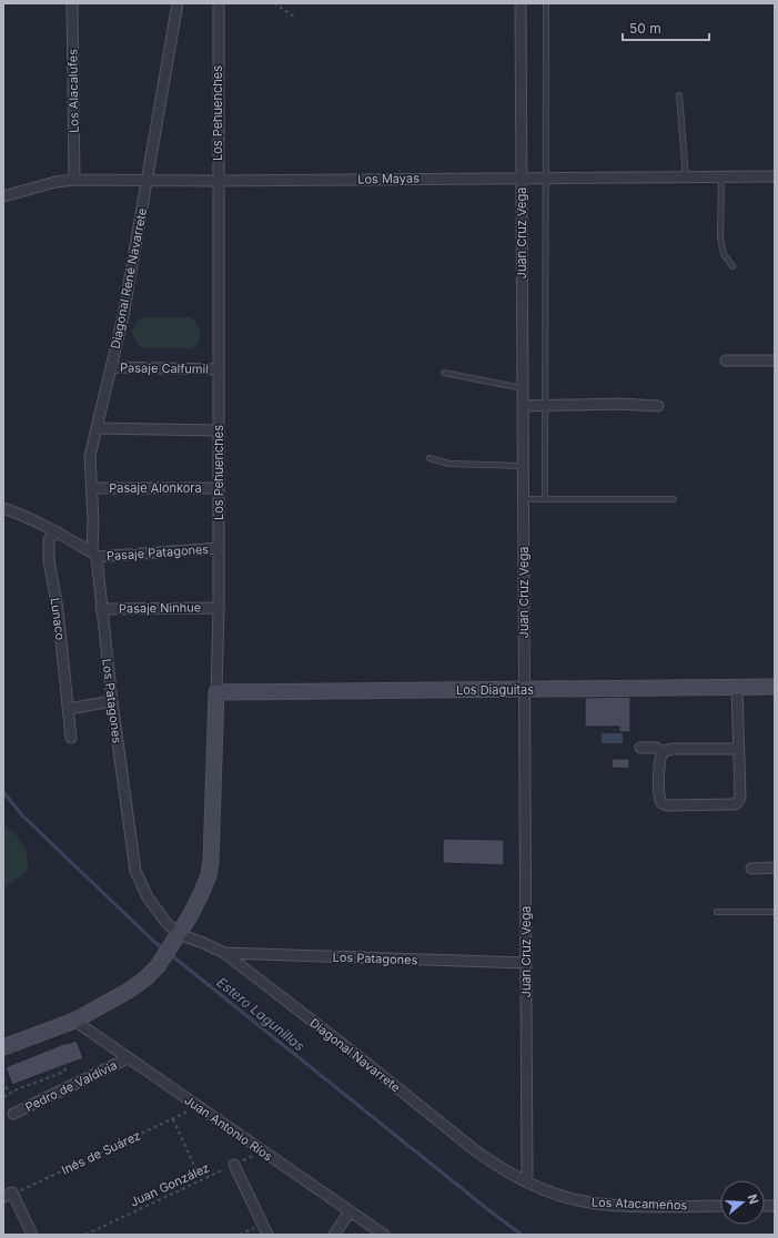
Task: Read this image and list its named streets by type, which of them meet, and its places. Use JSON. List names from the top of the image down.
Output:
{
  "streets": {
    "street": [
      "Los Alacalufes",
      "Los Pehuenches",
      "Los Mayas",
      "Juan Cruz Vega",
      "Diagonal René Navarrete",
      "Pasaje Calfumil",
      "Pasaje Alonkora",
      "Pasaje Patagones",
      "Pasaje Ninhue",
      "Lunaco",
      "Los Diaguitas",
      "Los Patagones",
      "Diagonal Navarrete",
      "Pedro de Valdivia",
      "Juan Antonio Ríos",
      "Los Atacameños"
    ],
    "path": ["Inés de Suárez", "Juan González"]
  },
  "crossings": [
    ["Los Alacalufes", "Los Mayas"],
    ["Los Pehuenches", "Los Mayas"],
    ["Los Pehuenches", "Pasaje Calfumil"],
    ["Los Pehuenches", "Pasaje Alonkora"],
    ["Los Pehuenches", "Pasaje Patagones"],
    ["Los Pehuenches", "Pasaje Ninhue"],
    ["Los Pehuenches", "Los Diaguitas"],
    ["Los Pehuenches", "Los Patagones"],
    ["Los Pehuenches", "Diagonal Navarrete"],
    ["Los Mayas", "Juan Cruz Vega"],
    ["Los Mayas", "Diagonal René Navarrete"],
    ["Juan Cruz Vega", "Los Diaguitas"],
    ["Juan Cruz Vega", "Los Patagones"],
    ["Juan Cruz Vega", "Diagonal Navarrete"],
    ["Juan Cruz Vega", "Los Atacameños"],
    ["Diagonal René Navarrete", "Pasaje Calfumil"],
    ["Diagonal René Navarrete", "Pasaje Alonkora"],
    ["Diagonal René Navarrete", "Pasaje Patagones"],
    ["Diagonal René Navarrete", "Los Patagones"],
    ["Pasaje Patagones", "Los Patagones"],
    ["Pasaje Ninhue", "Los Patagones"],
    ["Los Patagones", "Diagonal Navarrete"],
    ["Diagonal Navarrete", "Los Atacameños"],
    ["Pedro de Valdivia", "Juan Antonio Ríos"],
    ["Juan Antonio Ríos", "Inés de Suárez"],
    ["Juan Antonio Ríos", "Juan González"]
  ],
  "water": ["Estero Lagunillas"],
  "scale_bar": "50 m",
  "north": "right"
}
